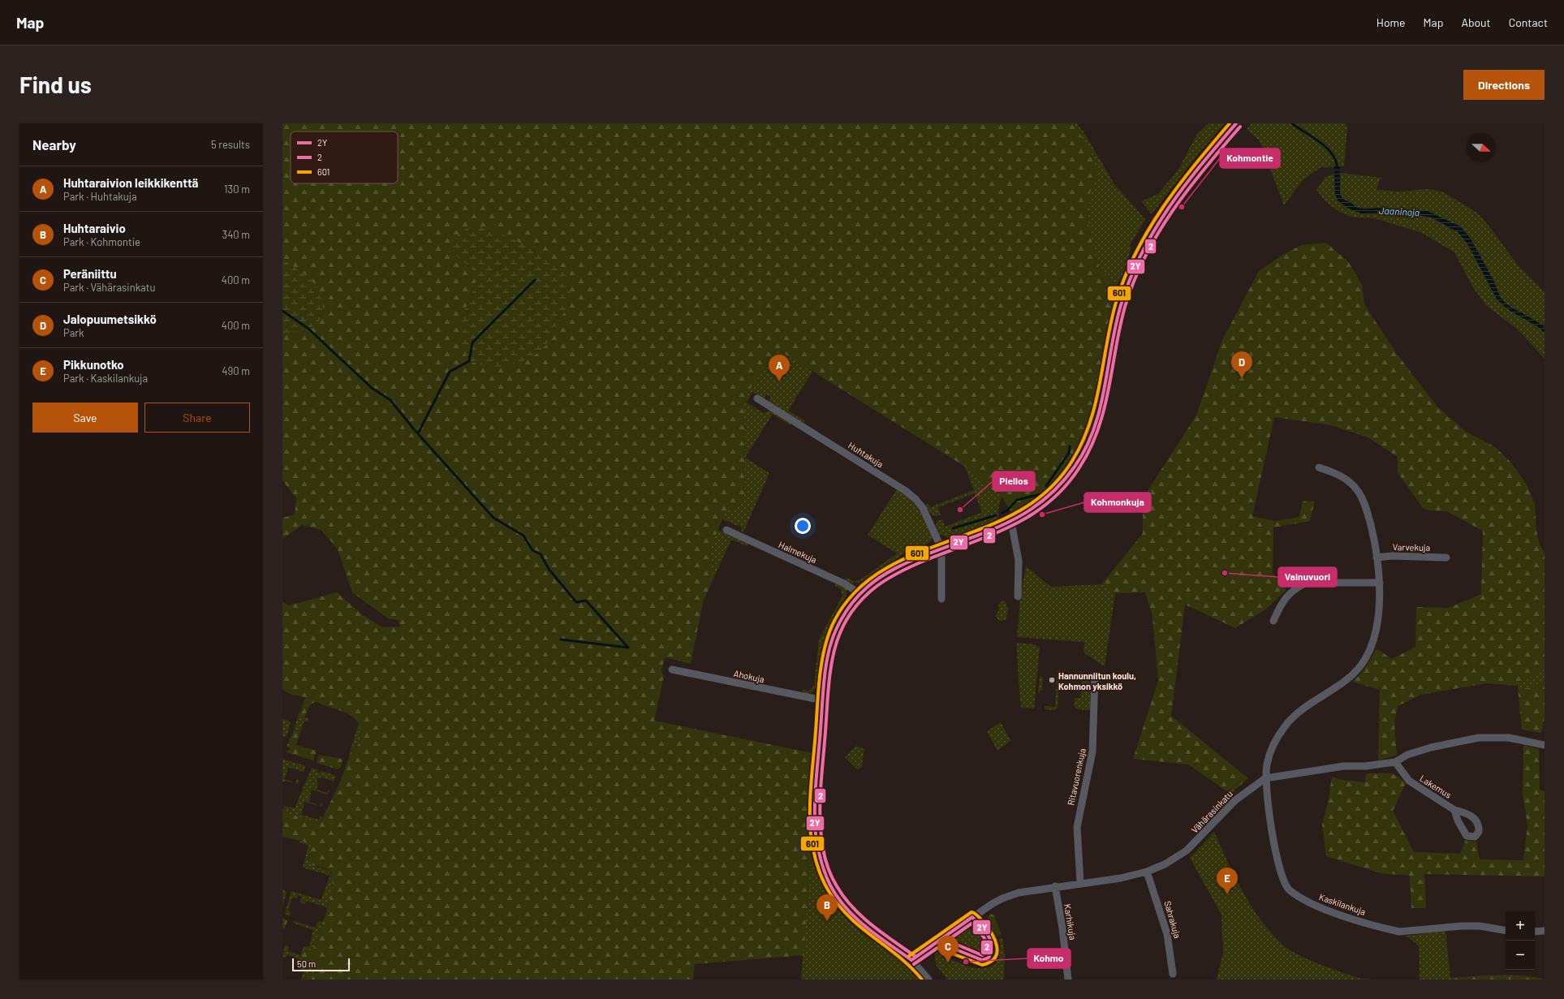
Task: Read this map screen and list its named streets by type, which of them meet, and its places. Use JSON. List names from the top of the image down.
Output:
{
  "streets": {
    "street": [
      "Huhtakuja",
      "Varvekuja",
      "Halmekuja",
      "Ahokuja",
      "Ritavuorenkuja",
      "Lakemus",
      "Vähärasinkatu",
      "Kaskilankuja",
      "Sahrakuja",
      "Karhikuja"
    ]
  },
  "crossings": [
    ["Varvekuja", "Kaskilankuja"],
    ["Ritavuorenkuja", "Vähärasinkatu"],
    ["Lakemus", "Vähärasinkatu"],
    ["Vähärasinkatu", "Kaskilankuja"],
    ["Vähärasinkatu", "Sahrakuja"],
    ["Vähärasinkatu", "Karhikuja"]
  ],
  "water": ["Jaaninoja"],
  "places": [
    "Kohmontie",
    "Piellos",
    "Kohmonkuja",
    "Vainuvuori",
    "Hannunniitun koulu, Kohmon yksikkö",
    "Kohmo"
  ],
  "lines": ["transit line 2Y", "transit line 601", "transit line 2"],
  "legend": ["2Y", "2", "601"],
  "scale_bar": "50 m",
  "north": "right",
  "page": {
    "header": "Map",
    "nav": [
      "Home",
      "Map",
      "About",
      "Contact"
    ],
    "buttons": [
      "Directions",
      ["Save", "Share"]
    ],
    "title": "Find us",
    "heading": ["Nearby", "5 results"],
    "list": [
      {
        "mark": "A",
        "name": "Huhtaraivion leikkikenttä",
        "note": "Park · Huhtakuja",
        "value": "130 m"
      },
      {
        "mark": "B",
        "name": "Huhtaraivio",
        "note": "Park · Kohmontie",
        "value": "340 m"
      },
      {
        "mark": "C",
        "name": "Peräniittu",
        "note": "Park · Vähärasinkatu",
        "value": "400 m"
      },
      {
        "mark": "D",
        "name": "Jalopuumetsikkö",
        "note": "Park",
        "value": "400 m"
      },
      {
        "mark": "E",
        "name": "Pikkunotko",
        "note": "Park · Kaskilankuja",
        "value": "490 m"
      }
    ],
    "pins": [
      "D",
      "A",
      "E",
      "B",
      "C"
    ],
    "map_buttons": ["+", "−"],
    "scale": "50 m"
  }
}
